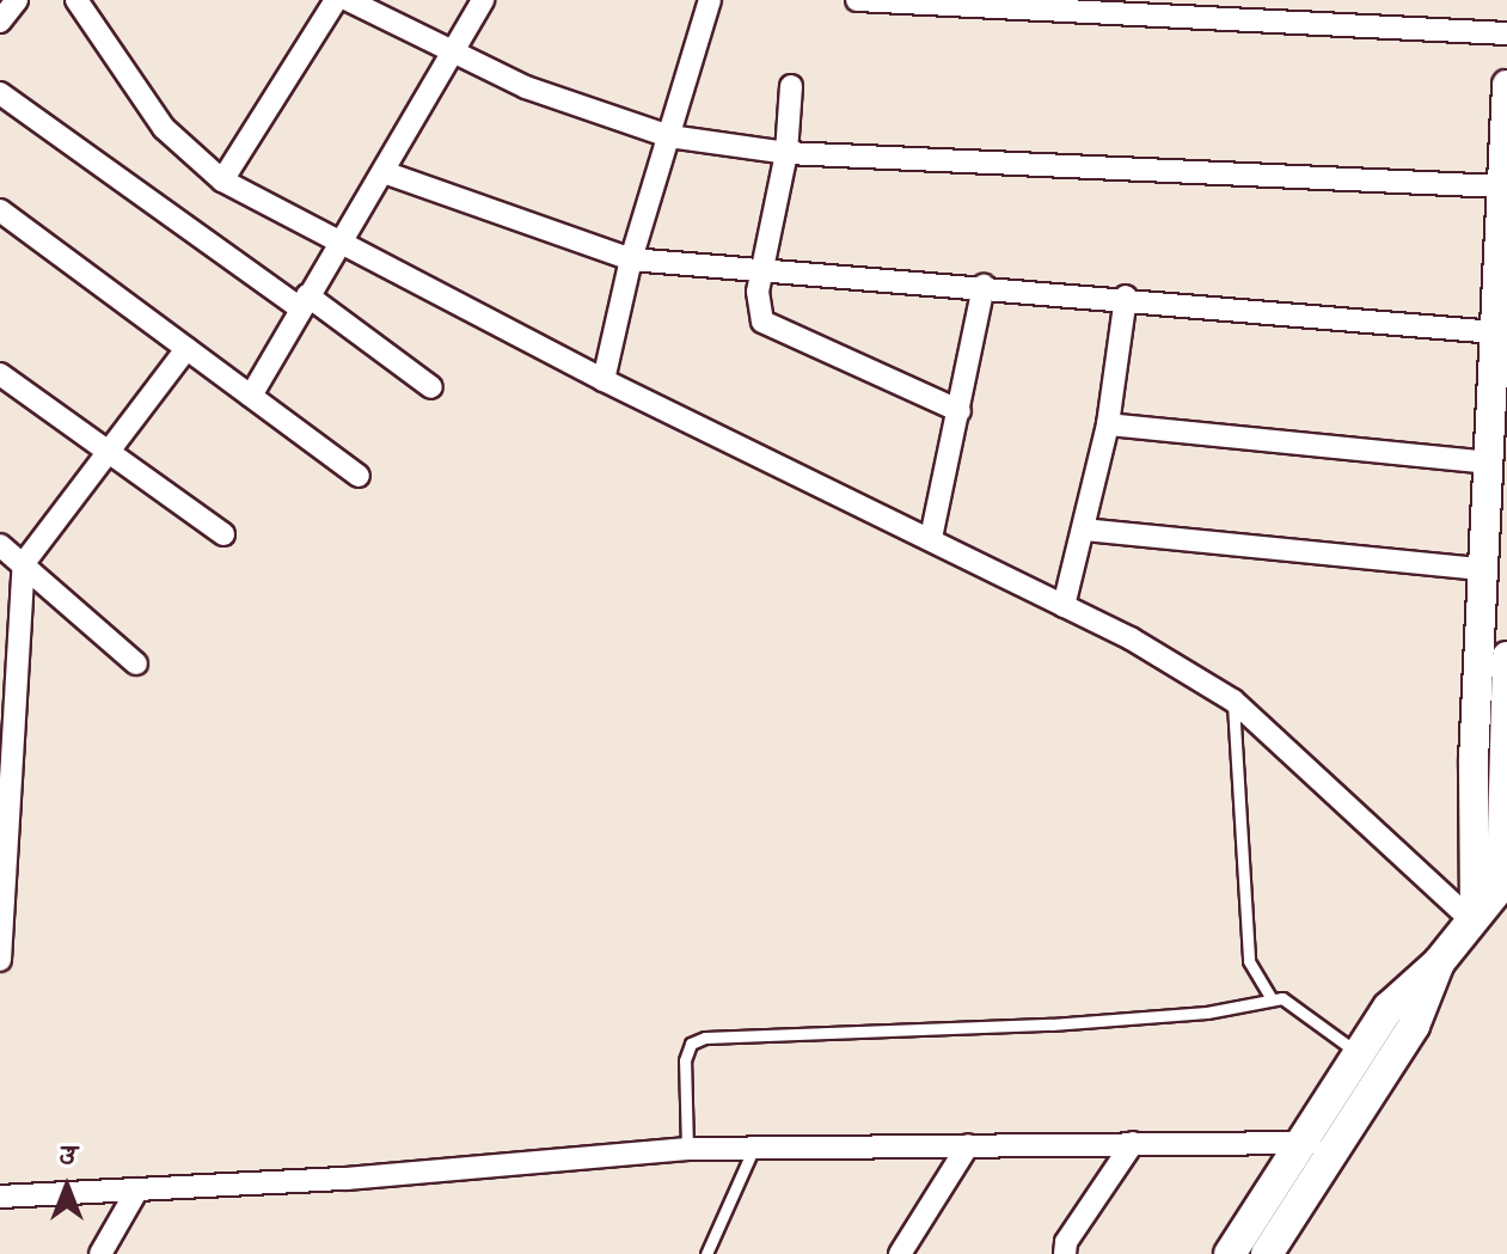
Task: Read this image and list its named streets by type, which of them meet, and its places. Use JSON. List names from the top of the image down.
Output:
{
  "north": "top"
}
